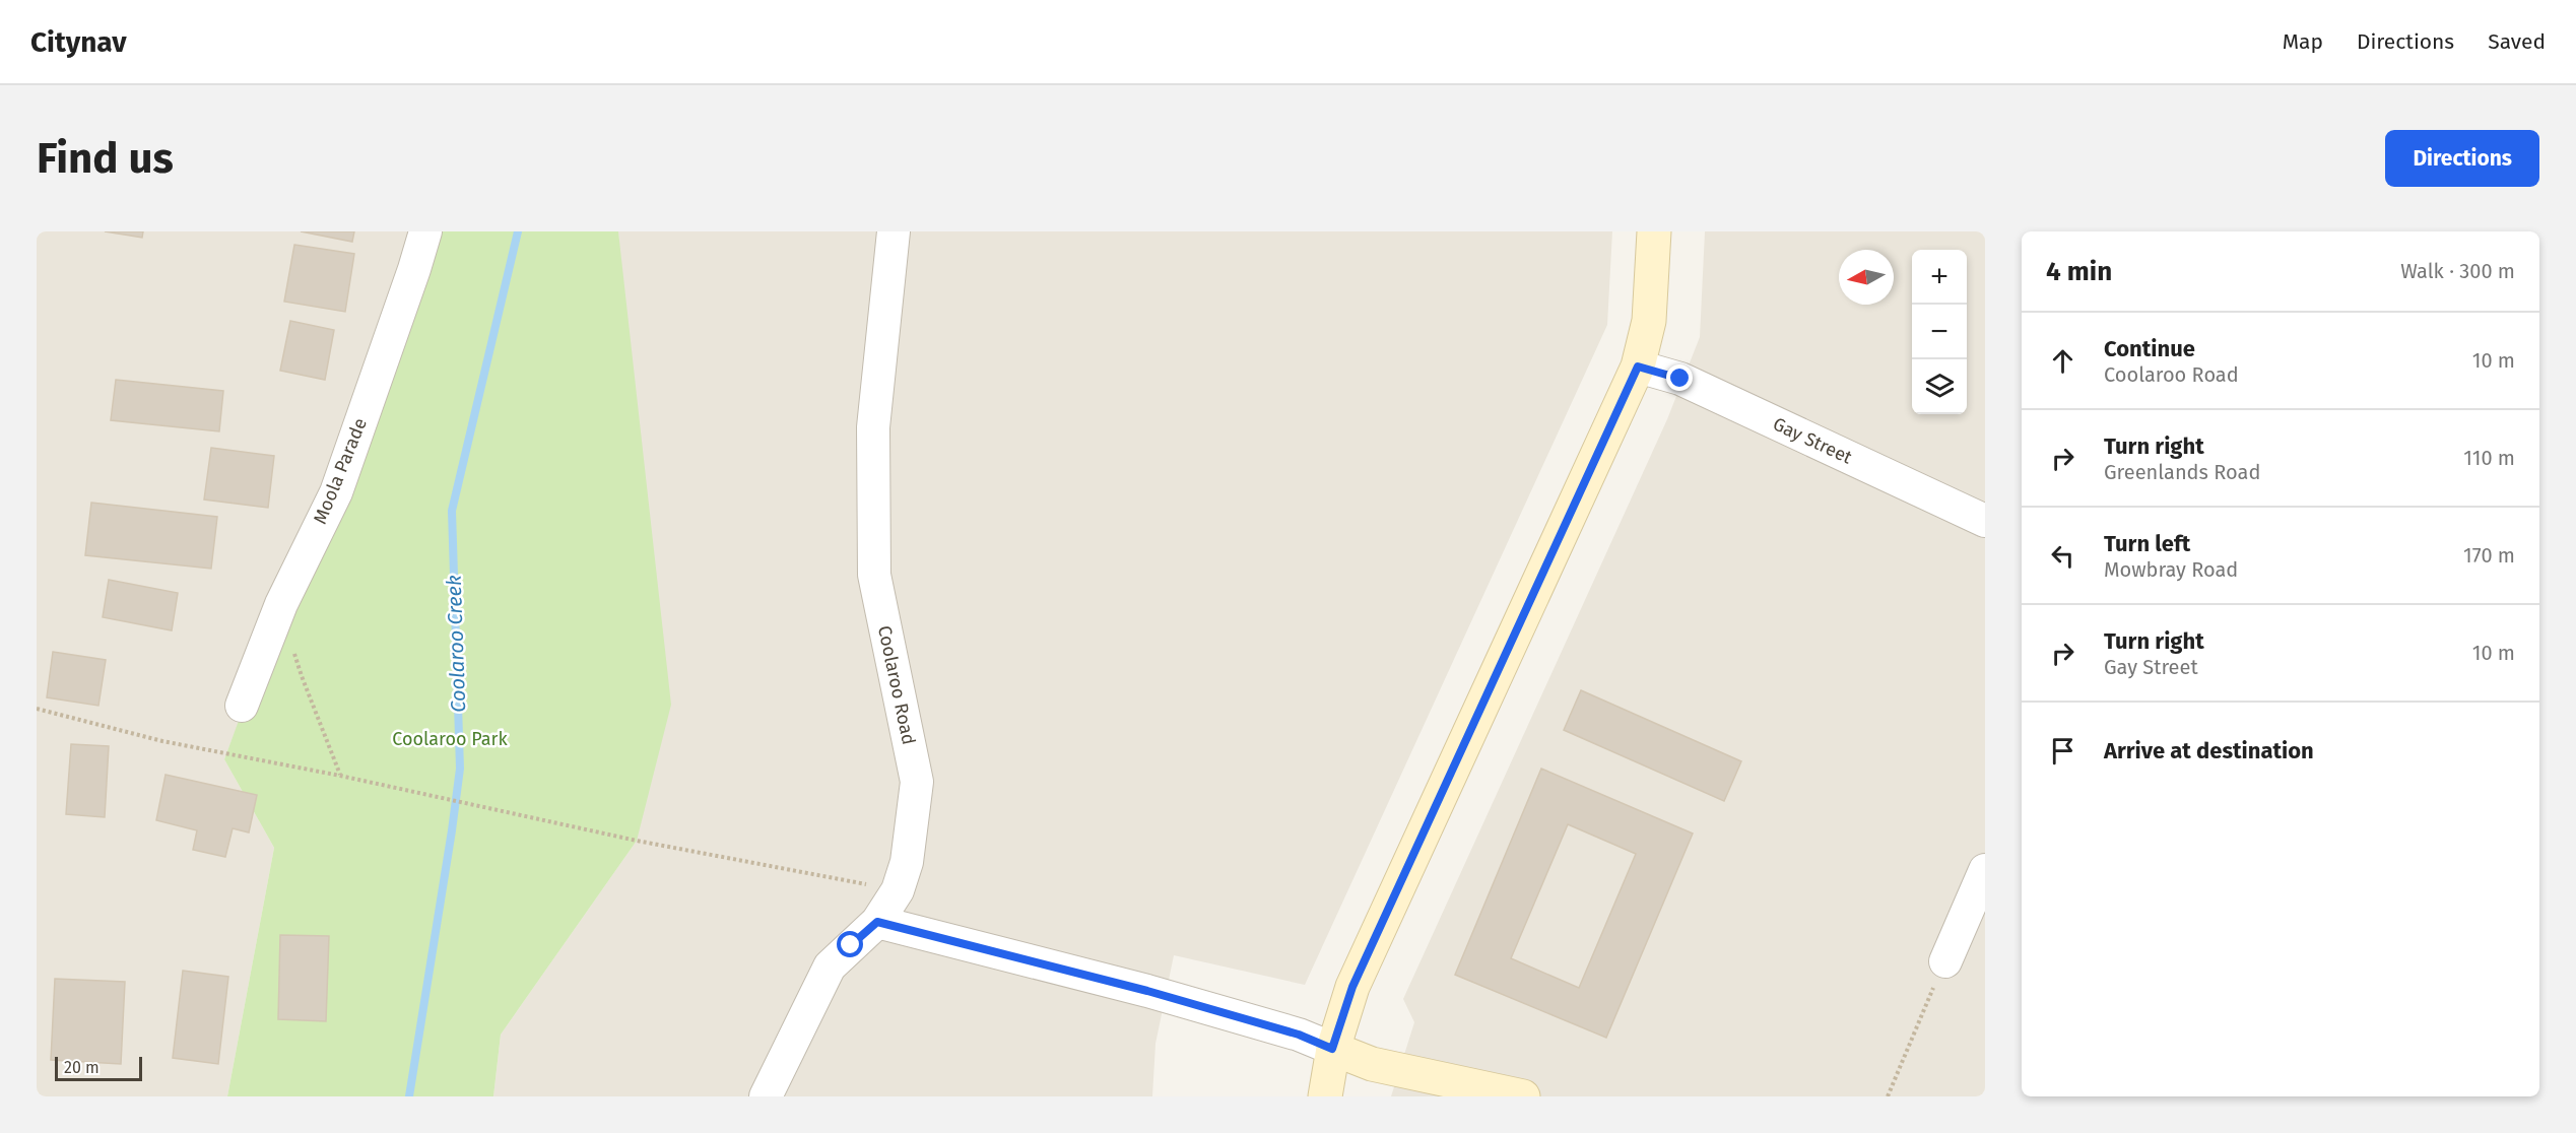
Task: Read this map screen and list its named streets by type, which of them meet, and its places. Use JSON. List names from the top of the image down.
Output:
{
  "streets": {
    "street": ["Gay Street", "Moola Parade", "Coolaroo Road"]
  },
  "water": ["Coolaroo Creek"],
  "parks": ["Coolaroo Park"],
  "scale_bar": "20 m",
  "north": "left",
  "page": {
    "header": "Citynav",
    "nav": ["Map", "Directions", "Saved"],
    "buttons": "Directions",
    "title": "Find us",
    "heading": ["4 min", "Walk · 300 m"],
    "map_buttons": ["+", "−"],
    "list": [
      ["Continue", "Coolaroo Road", "10 m"],
      ["Turn right", "Greenlands Road", "110 m"],
      ["Turn left", "Mowbray Road", "170 m"],
      ["Turn right", "Gay Street", "10 m"],
      "Arrive at destination"
    ],
    "scale": "20 m"
  }
}
